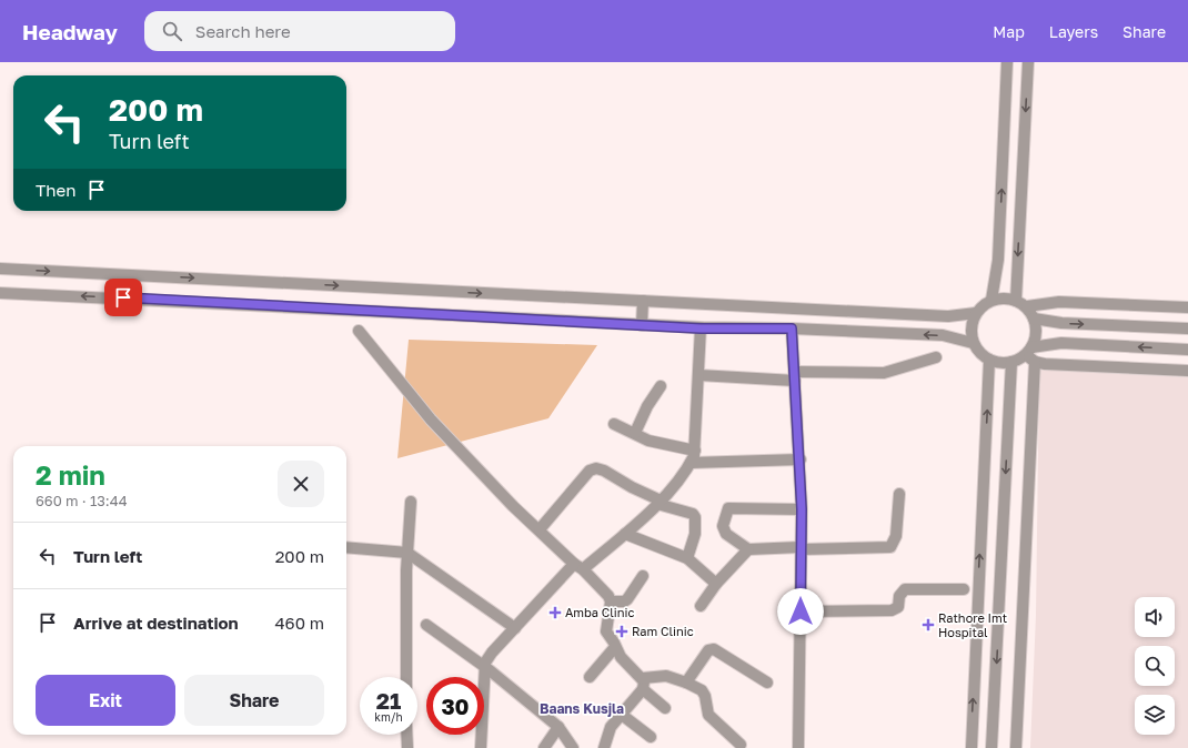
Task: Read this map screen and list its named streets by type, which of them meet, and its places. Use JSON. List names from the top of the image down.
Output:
{
  "districts": ["Baans Kusjla"],
  "places": {
    "health": ["Amba Clinic", "Rathore Imt Hospital", "Ram Clinic"]
  },
  "page": {
    "header": "Headway",
    "search": "Search here",
    "nav": ["Map", "Layers", "Share"],
    "turn": ["200 m", "Turn left"],
    "then": "Then",
    "heading": ["2 min", "660 m · 13:44"],
    "list": [
      {
        "name": "Turn left",
        "value": "200 m"
      },
      {
        "name": "Arrive at destination",
        "value": "460 m"
      }
    ],
    "buttons": ["Exit", "Share"],
    "speed": "21 km/h",
    "limit": "30"
  }
}
